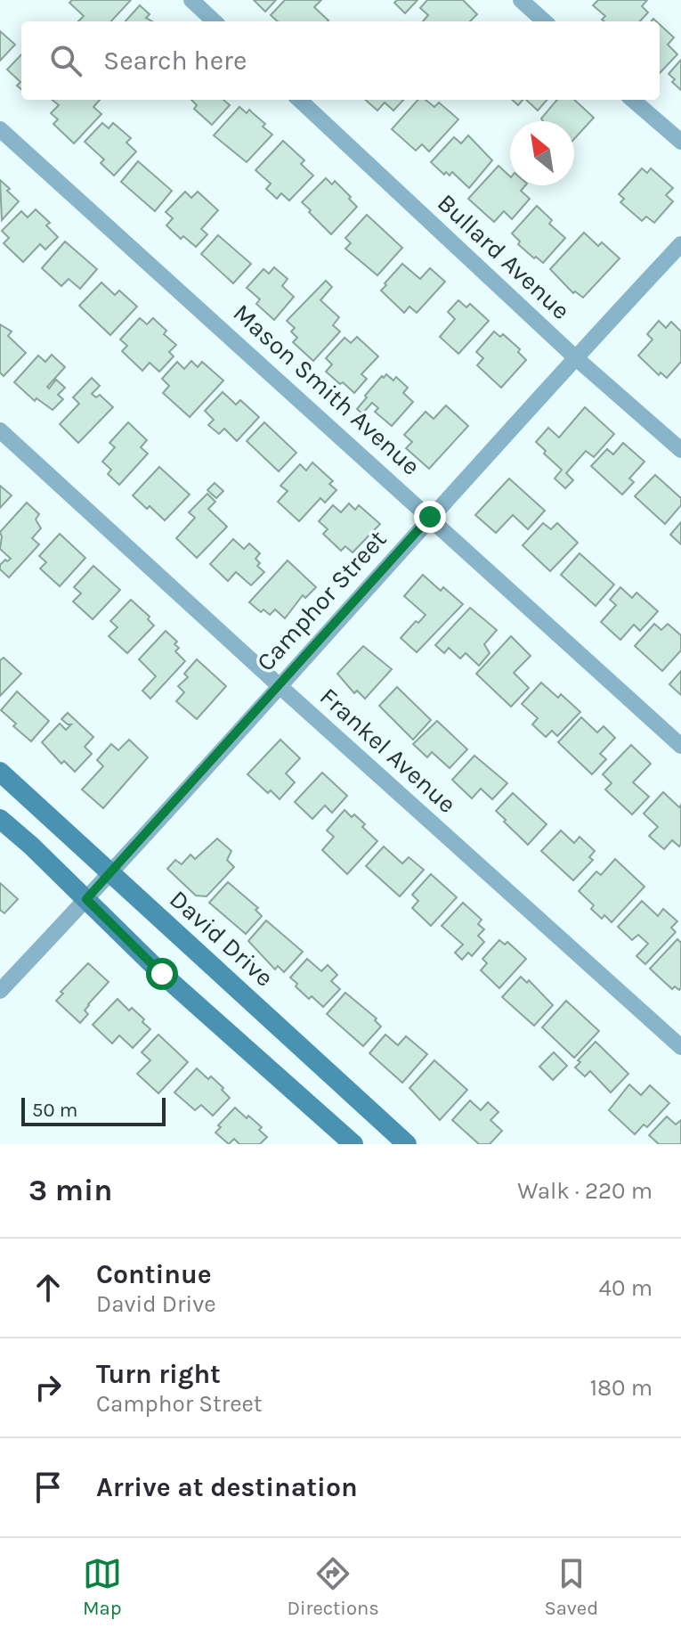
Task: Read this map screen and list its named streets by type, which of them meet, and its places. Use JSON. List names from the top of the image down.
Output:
{
  "streets": {
    "main road": ["David Drive"],
    "street": [
      "Bullard Avenue",
      "Mason Smith Avenue",
      "Camphor Street",
      "Frankel Avenue"
    ]
  },
  "crossings": [
    ["Bullard Avenue", "Camphor Street"],
    ["Mason Smith Avenue", "Camphor Street"],
    ["Camphor Street", "Frankel Avenue"],
    ["Camphor Street", "David Drive"]
  ],
  "scale_bar": "50 m",
  "north": "top left",
  "page": {
    "search": "Search here",
    "scale": "50 m",
    "heading": ["3 min", "Walk · 220 m"],
    "list": [
      ["Continue", "David Drive", "40 m"],
      ["Turn right", "Camphor Street", "180 m"],
      "Arrive at destination"
    ],
    "nav": ["Map", "Directions", "Saved"]
  }
}
